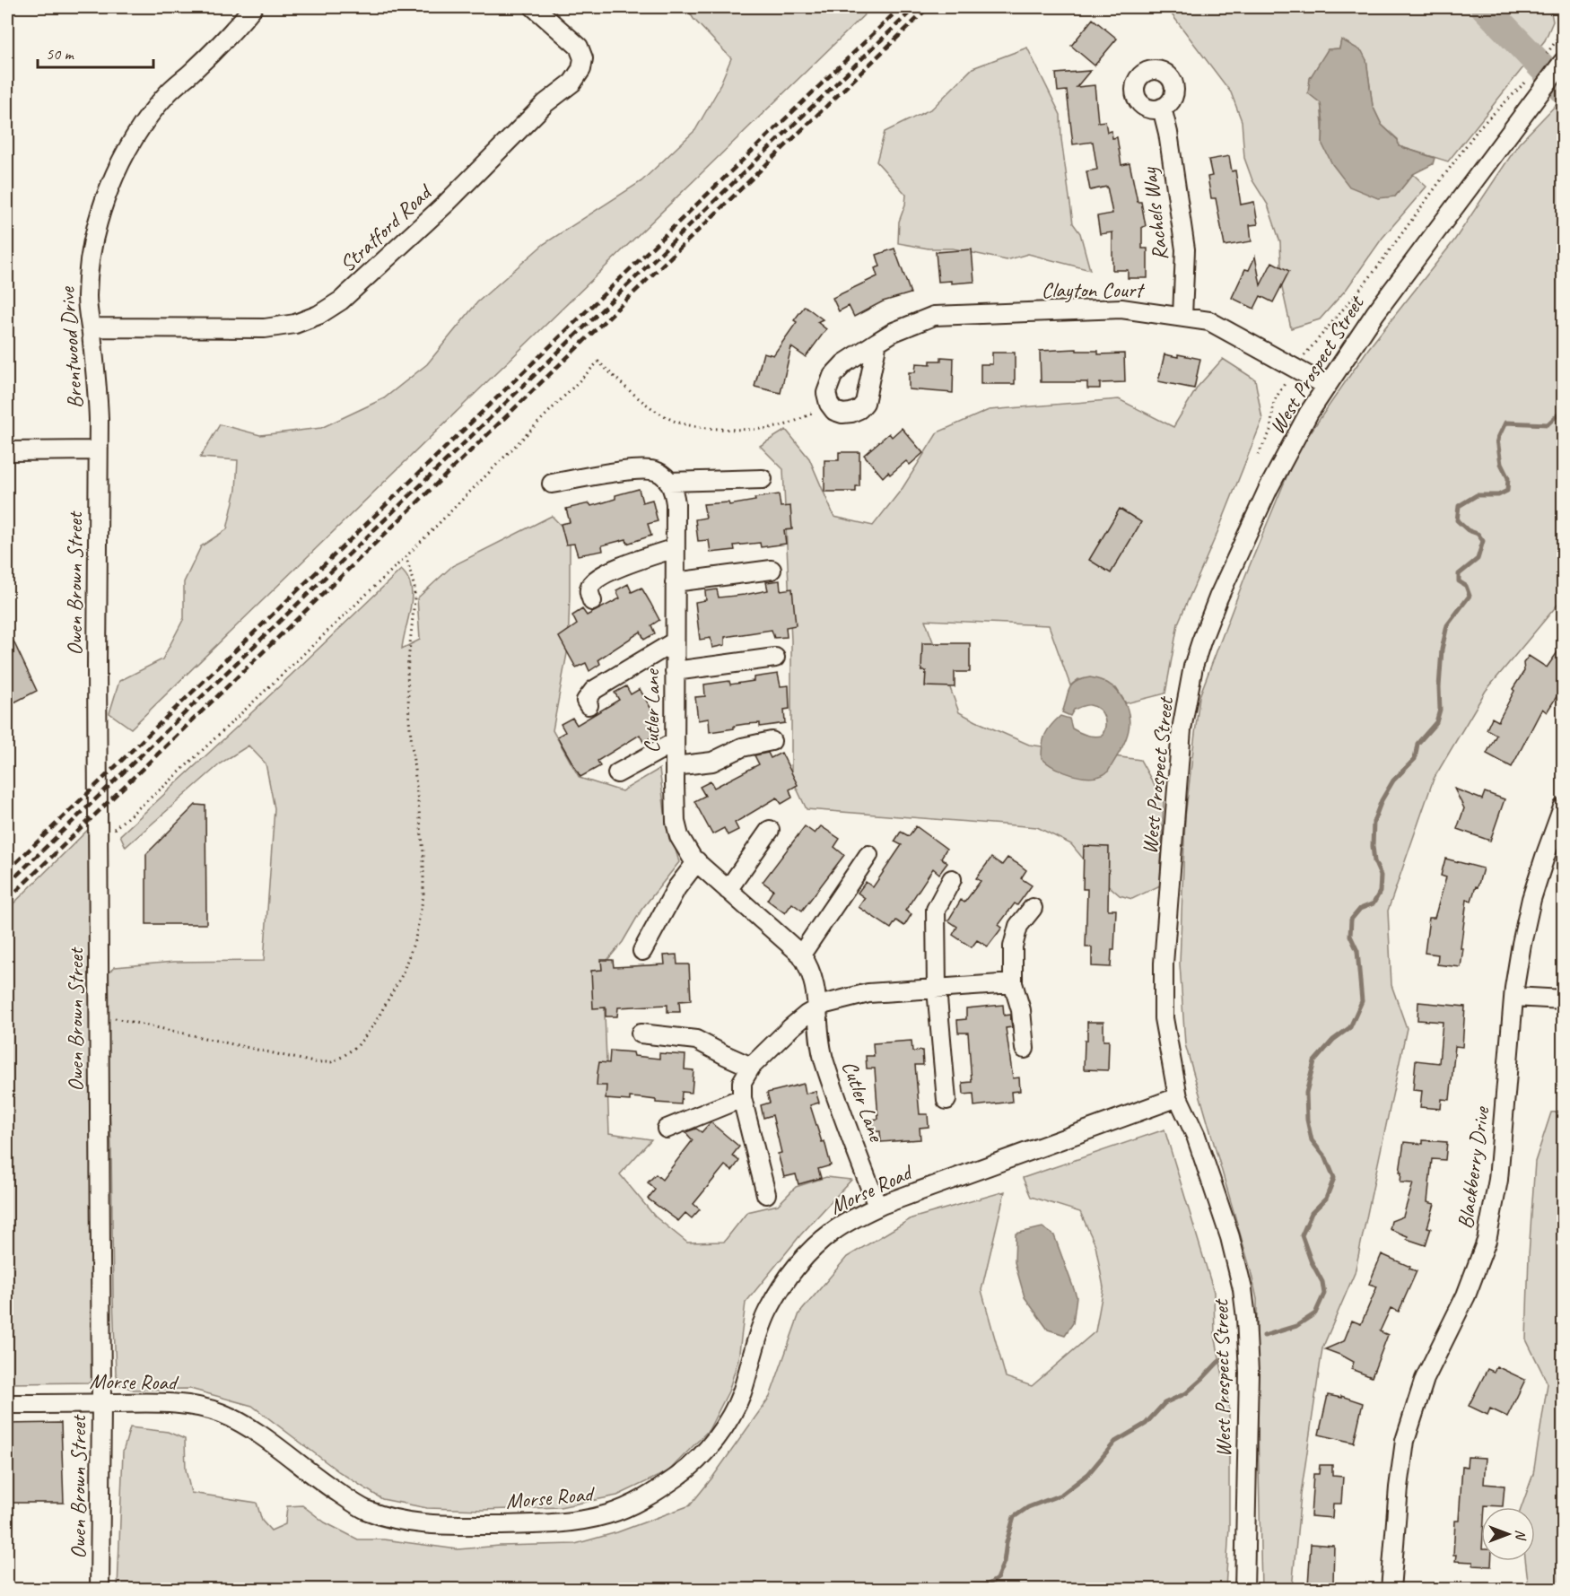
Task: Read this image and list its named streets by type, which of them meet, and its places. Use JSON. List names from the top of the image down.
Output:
{
  "streets": {
    "street": [
      "Rachels Way",
      "Stratford Road",
      "Clayton Court",
      "Brentwood Drive",
      "West Prospect Street",
      "Owen Brown Street",
      "Cutler Lane",
      "Blackberry Drive",
      "Morse Road"
    ]
  },
  "crossings": [
    ["Rachels Way", "Clayton Court"],
    ["Stratford Road", "Brentwood Drive"],
    ["Clayton Court", "West Prospect Street"],
    ["Brentwood Drive", "Owen Brown Street"],
    ["West Prospect Street", "Morse Road"],
    ["Owen Brown Street", "Morse Road"],
    ["Cutler Lane", "Morse Road"]
  ],
  "scale_bar": "50 m",
  "north": "right"
}
